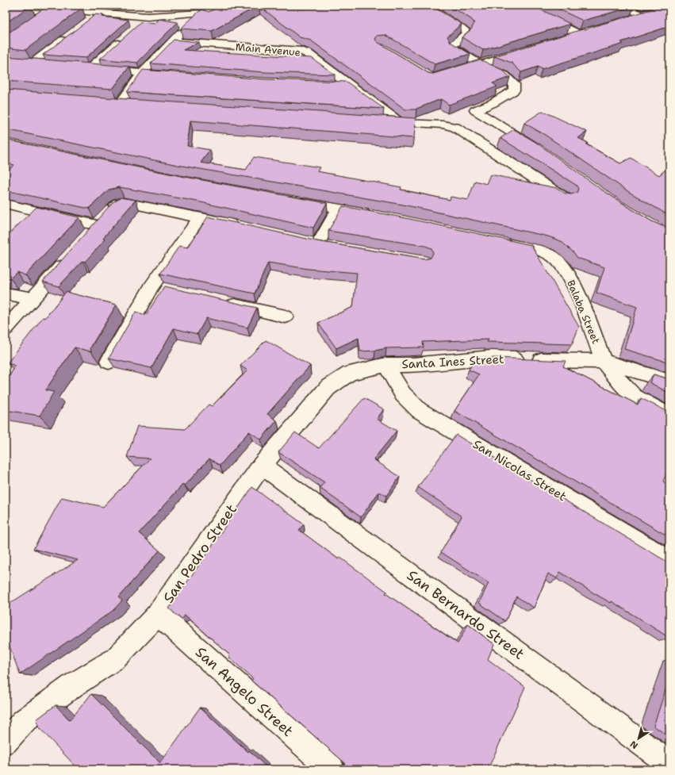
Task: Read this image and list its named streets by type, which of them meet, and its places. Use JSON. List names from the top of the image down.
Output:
{
  "streets": {
    "street": [
      "Main Avenue",
      "Balaba Street",
      "Santa Ines Street",
      "San Nicolas Street",
      "San Pedro Street",
      "San Bernardo Street",
      "San Angelo Street"
    ]
  },
  "crossings": [
    ["Balaba Street", "Santa Ines Street"],
    ["Santa Ines Street", "San Nicolas Street"],
    ["Santa Ines Street", "San Pedro Street"],
    ["San Nicolas Street", "San Pedro Street"],
    ["San Pedro Street", "San Bernardo Street"],
    ["San Pedro Street", "San Angelo Street"]
  ],
  "north": "bottom left"
}
